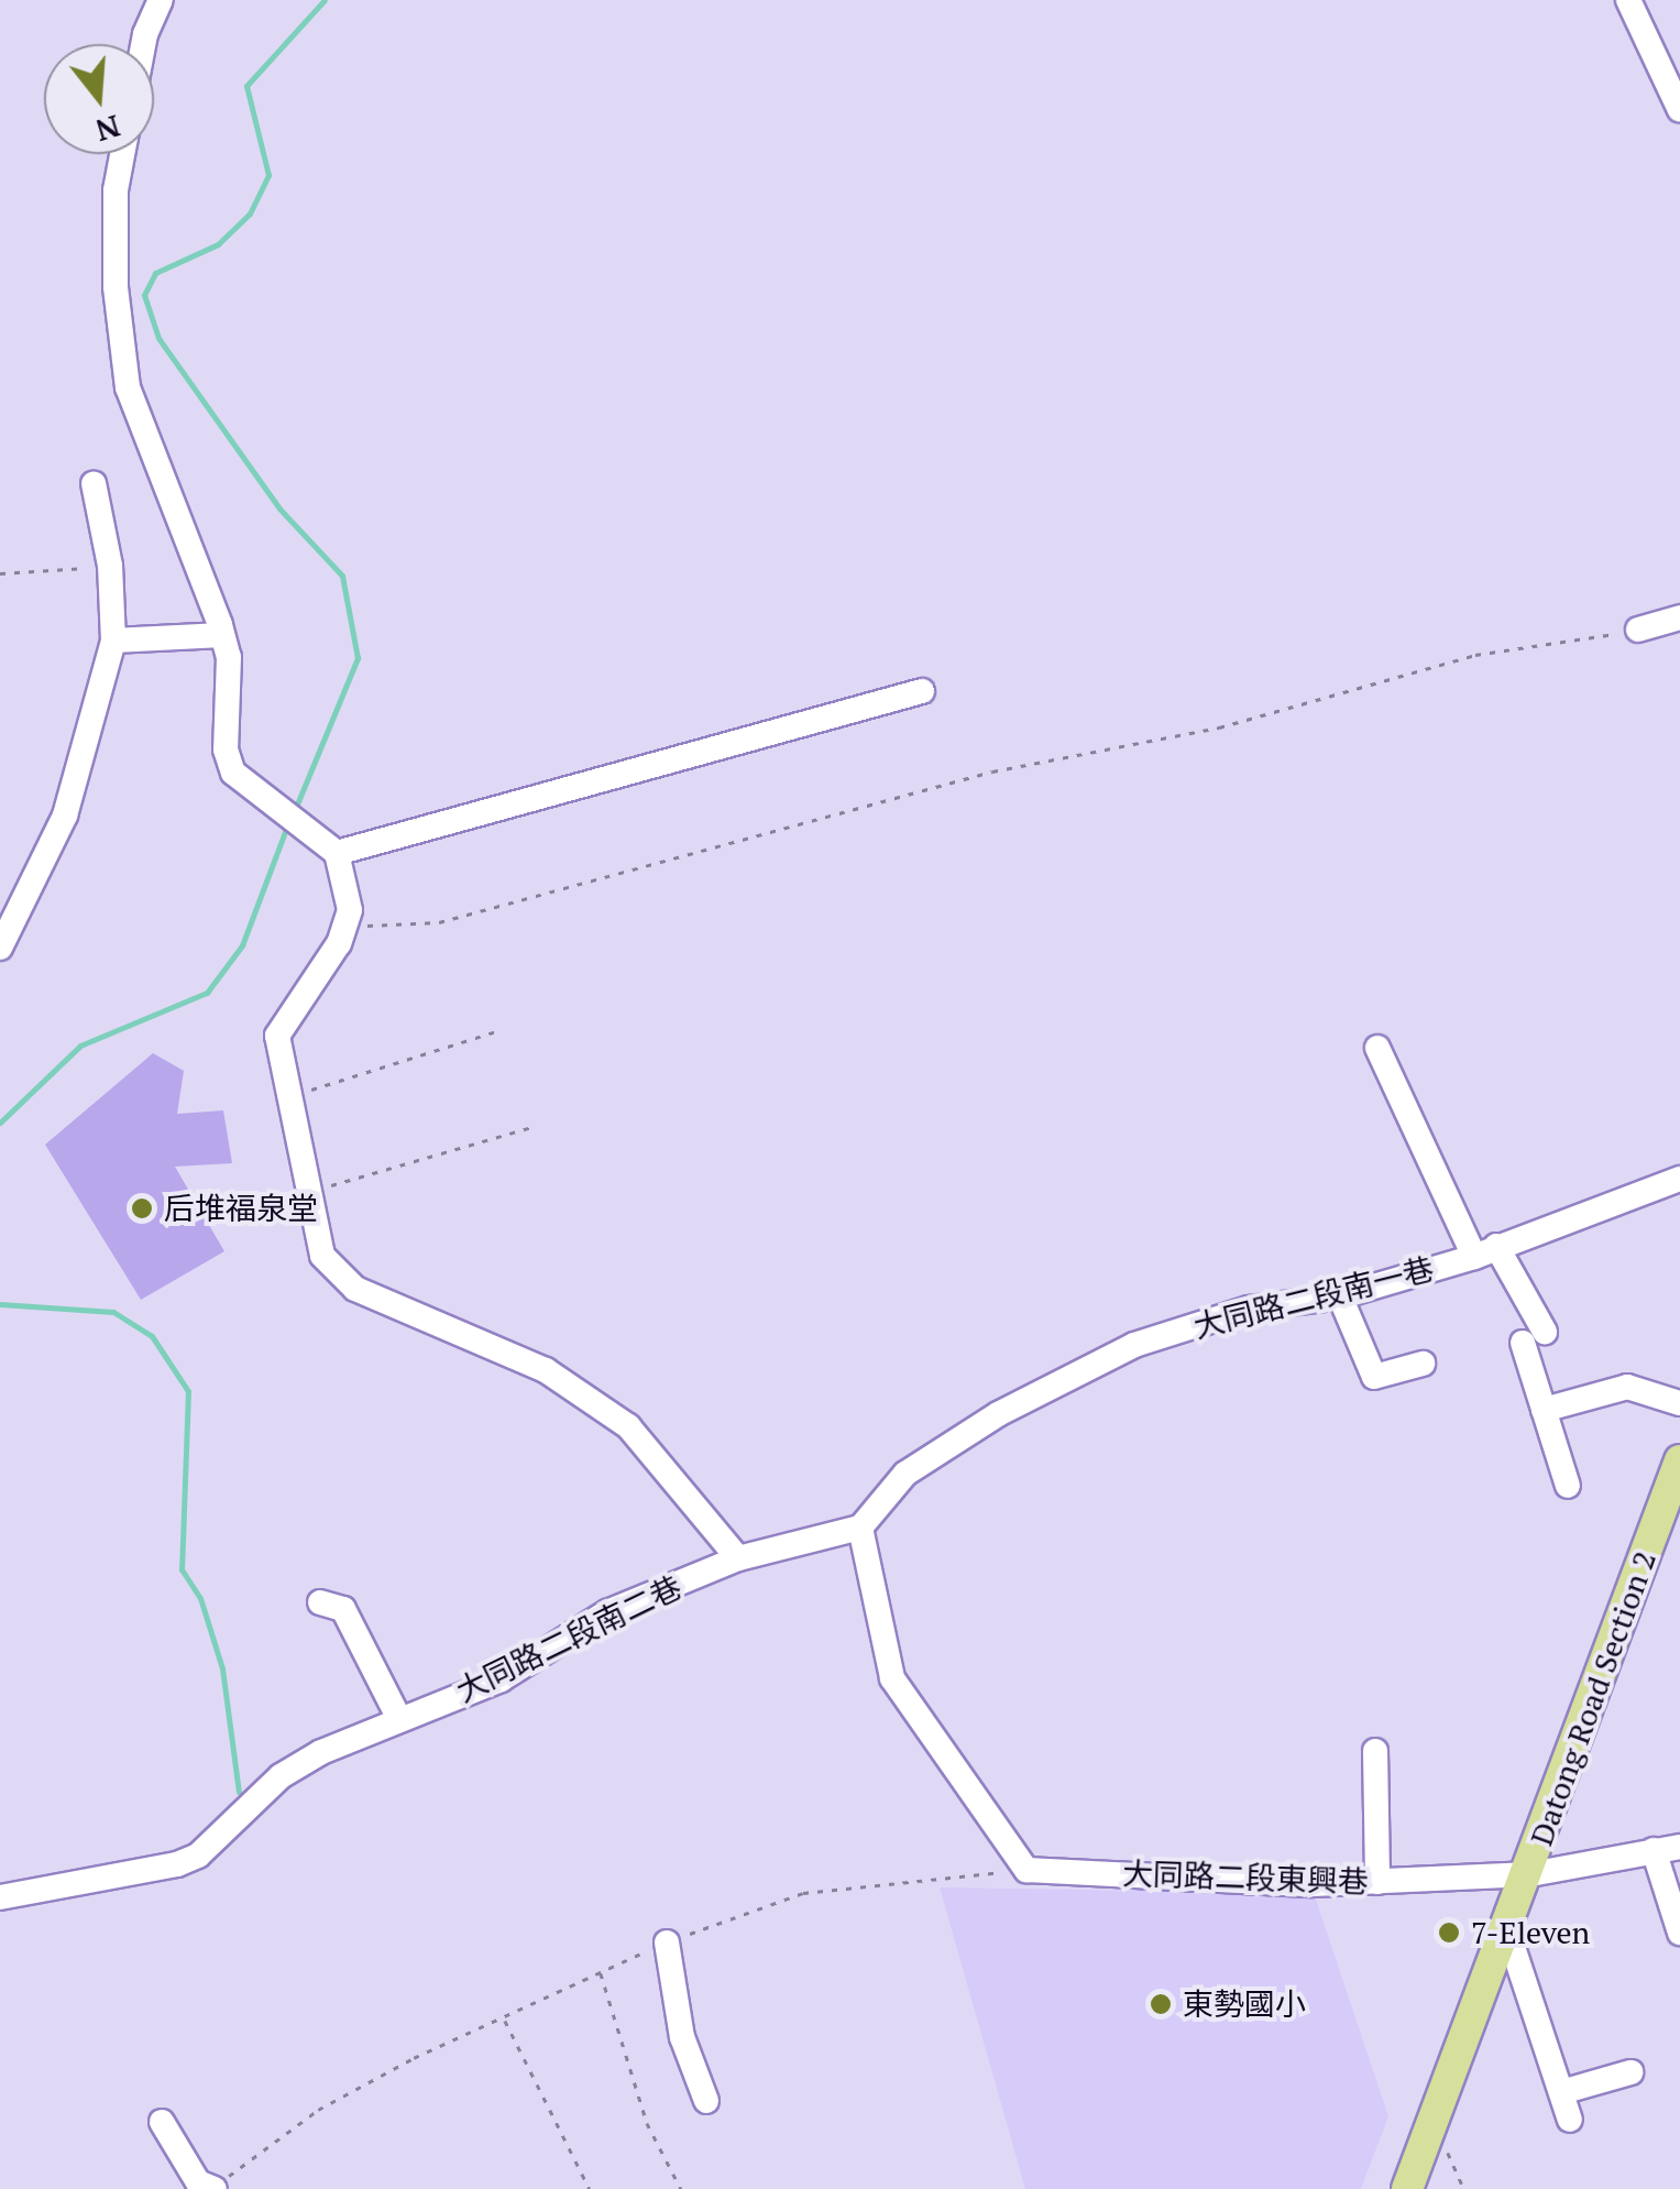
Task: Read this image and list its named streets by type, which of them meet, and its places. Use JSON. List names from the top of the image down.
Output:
{
  "streets": {
    "main road": ["Datong Road Section 2"],
    "street": ["大同路二段南一巷", "大同路二段南二巷", "大同路二段東興巷"]
  },
  "crossings": [
    ["大同路二段南一巷", "大同路二段南二巷"],
    ["Datong Road Section 2", "大同路二段東興巷"]
  ],
  "places": ["后堆福泉堂", "7-Eleven", "東勢國小"],
  "north": "bottom"
}
